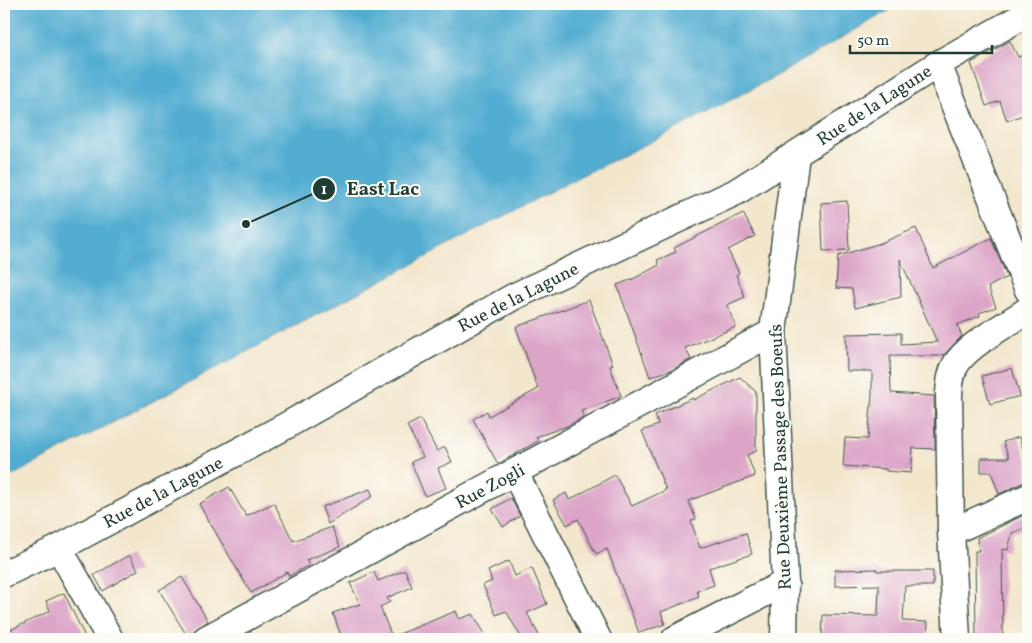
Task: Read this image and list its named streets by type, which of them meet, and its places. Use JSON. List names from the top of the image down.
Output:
{
  "streets": {
    "street": ["Rue de la Lagune", "Rue Deuxième Passage des Boeufs", "Rue Zogli"]
  },
  "crossings": [
    ["Rue de la Lagune", "Rue Deuxième Passage des Boeufs"],
    ["Rue Deuxième Passage des Boeufs", "Rue Zogli"]
  ],
  "places": ["East Lac"],
  "scale_bar": "50 m"
}
